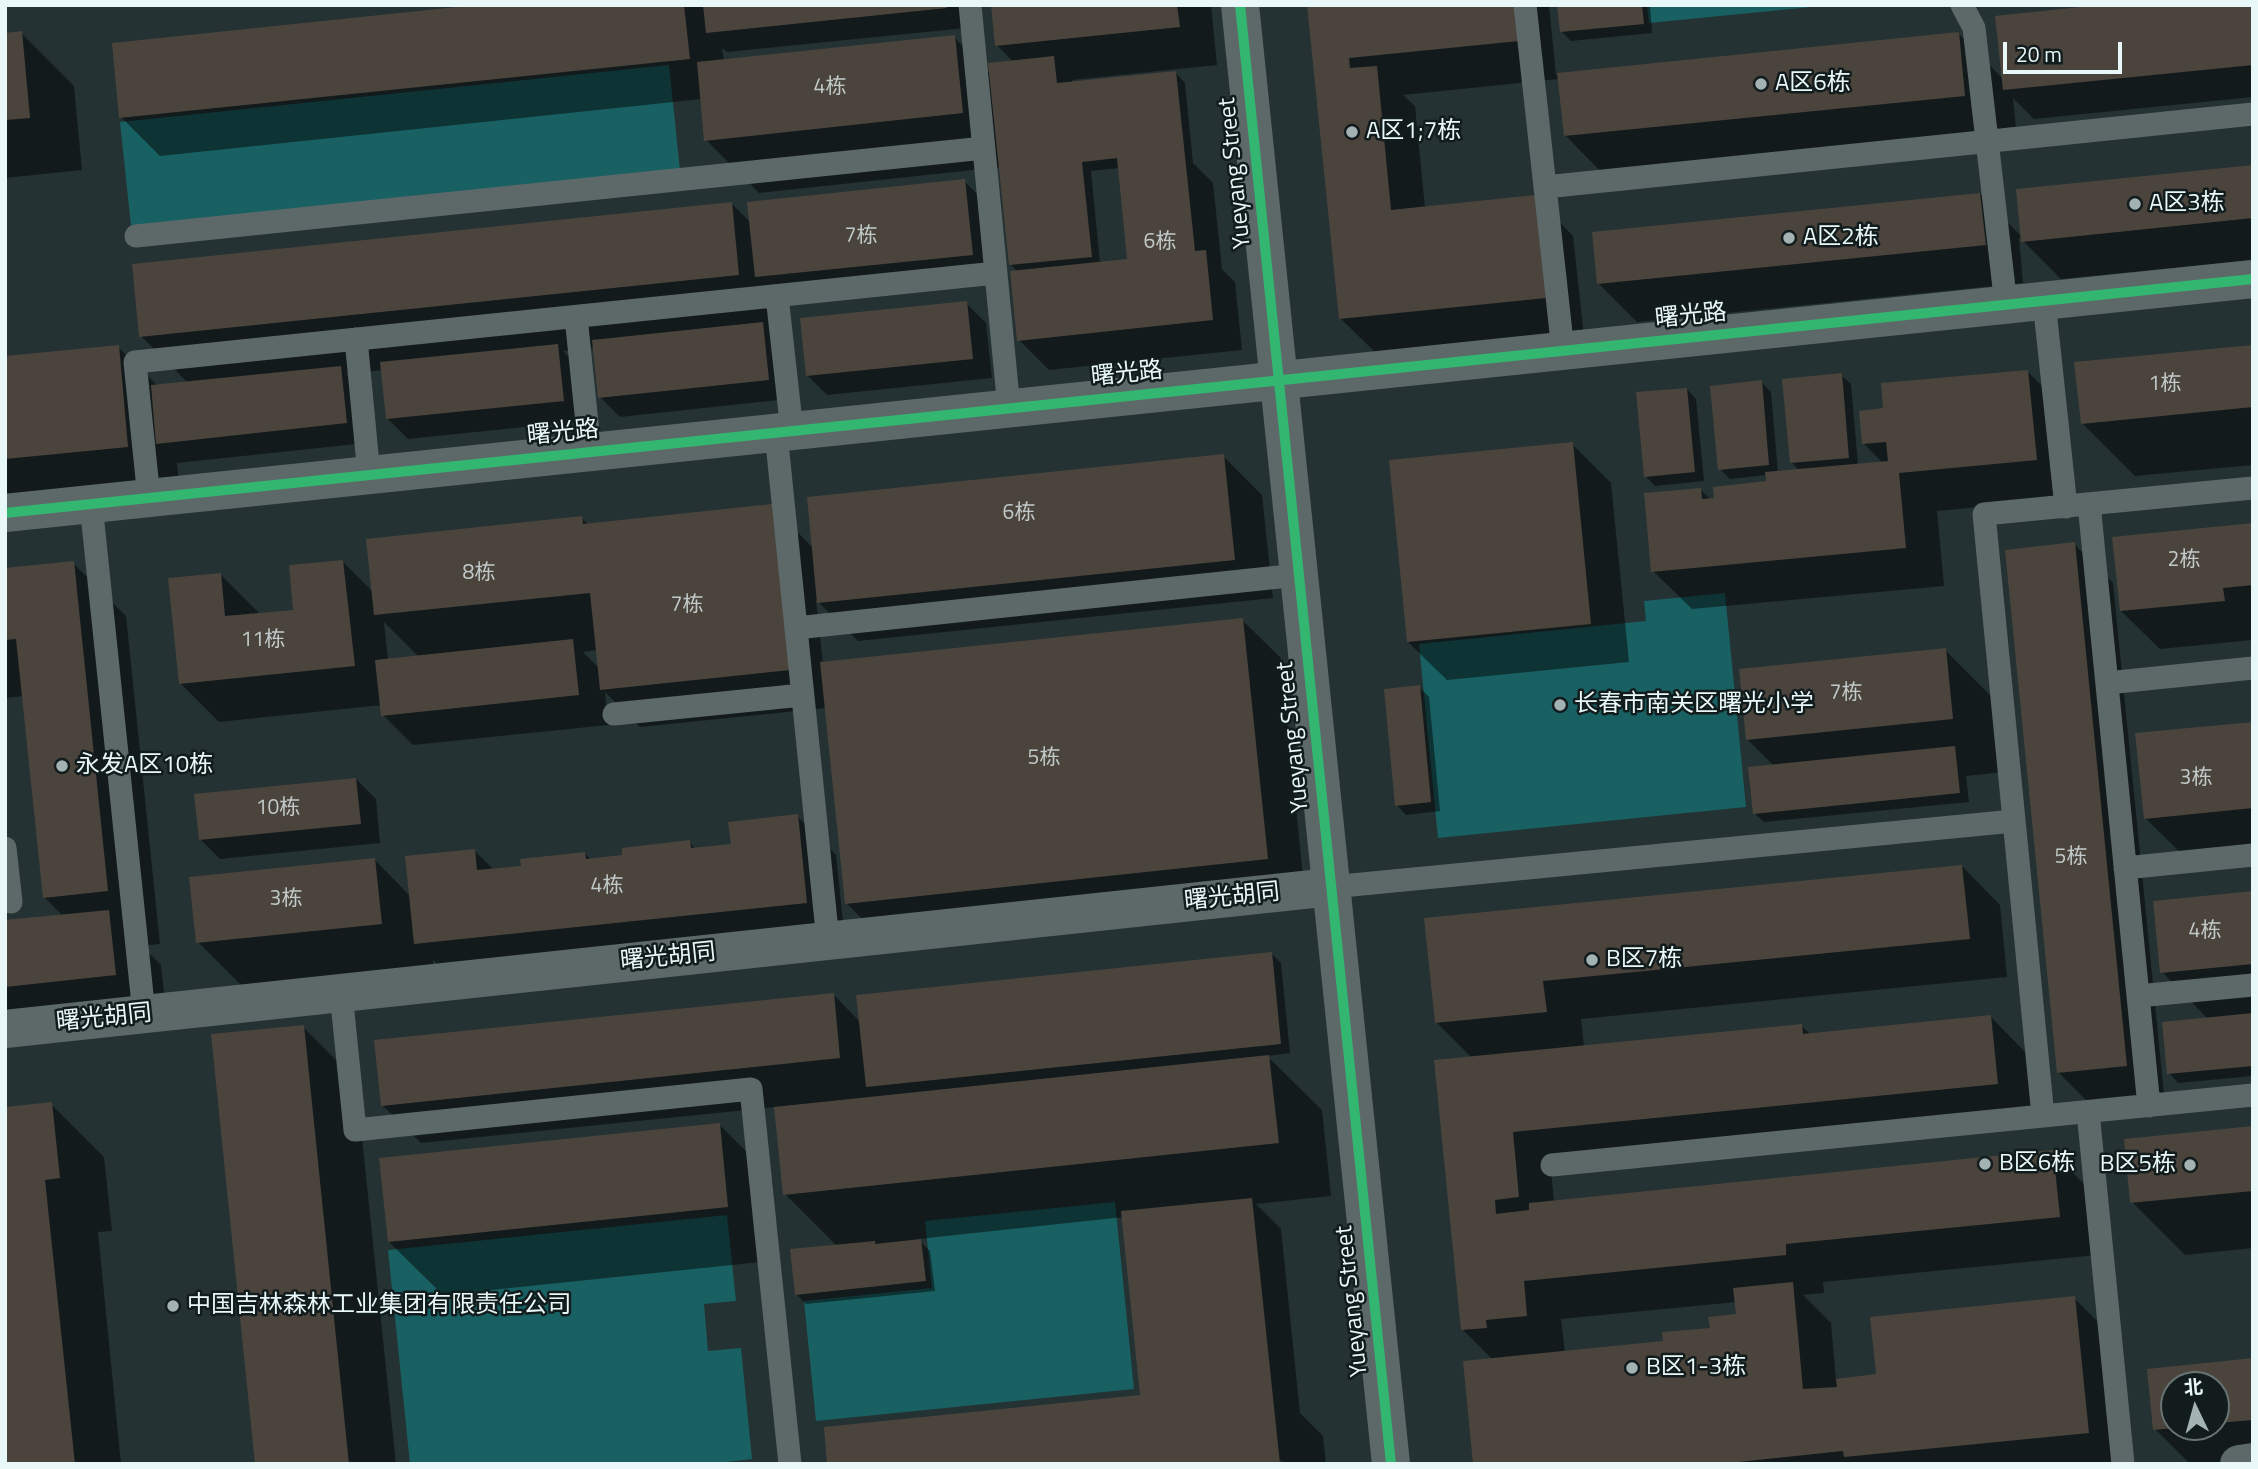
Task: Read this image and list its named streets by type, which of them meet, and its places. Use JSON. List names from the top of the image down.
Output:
{
  "streets": {
    "street": ["Yueyang Street", "曙光路", "曙光胡同"]
  },
  "crossings": [
    ["Yueyang Street", "曙光路"],
    ["Yueyang Street", "曙光胡同"]
  ],
  "places": [
    "A区6栋",
    "A区1;7栋",
    "A区3栋",
    "A区2栋",
    "长春市南关区曙光小学",
    "永发A区10栋",
    "B区7栋",
    "B区6栋",
    "B区5栋",
    "中国吉林森林工业集团有限责任公司",
    "B区1-3栋"
  ],
  "house_numbers": [
    "4栋",
    "7栋",
    "6栋",
    "1栋",
    "6栋",
    "2栋",
    "8栋",
    "7栋",
    "11栋",
    "7栋",
    "5栋",
    "3栋",
    "10栋",
    "5栋",
    "4栋",
    "3栋",
    "4栋"
  ],
  "scale_bar": "20 m",
  "north": "top"
}
